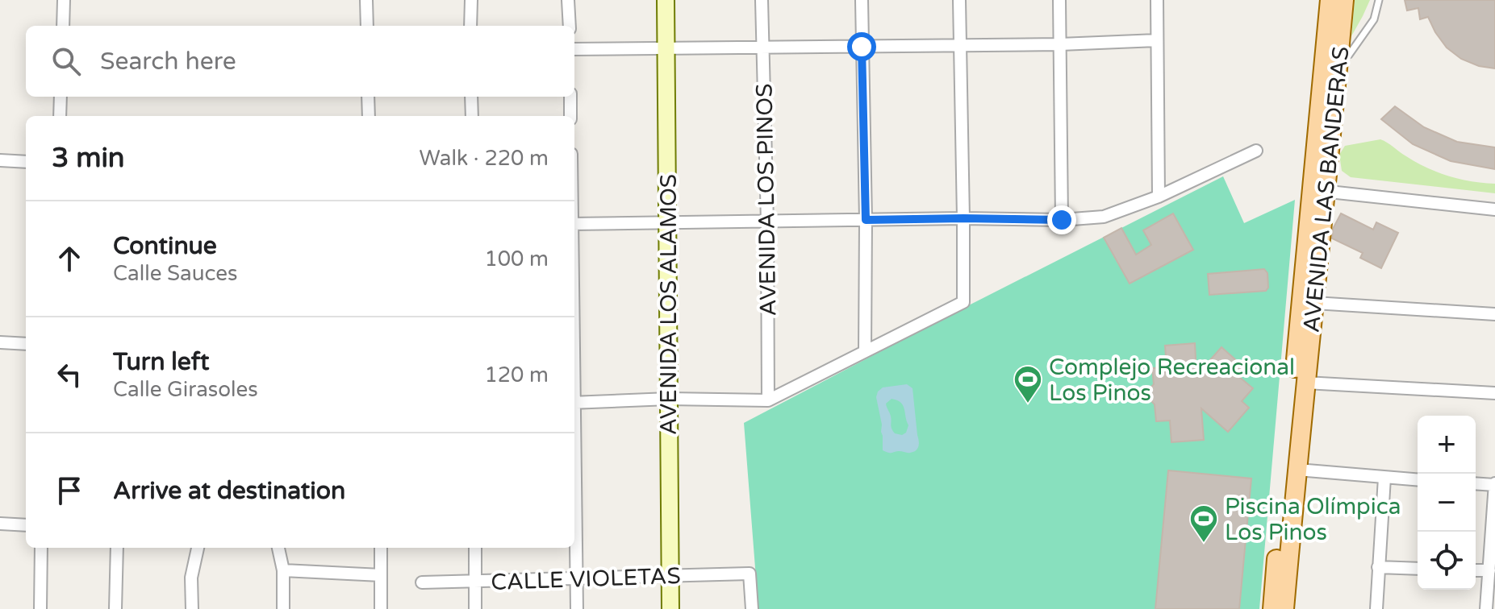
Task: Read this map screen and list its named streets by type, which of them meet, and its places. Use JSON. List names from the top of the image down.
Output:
{
  "streets": {
    "main road": ["AVENIDA LAS BANDERAS"],
    "street": ["AVENIDA LOS PINOS", "AVENIDA LOS ALAMOS", "CALLE VIOLETAS"]
  },
  "crossings": [
    ["AVENIDA LOS ALAMOS", "CALLE VIOLETAS"]
  ],
  "places": {
    "sports": ["Complejo Recreacional Los Pinos", "Piscina Olímpica Los Pinos"]
  },
  "page": {
    "search": "Search here",
    "heading": ["3 min", "Walk · 220 m"],
    "list": [
      ["Continue", "Calle Sauces", "100 m"],
      ["Turn left", "Calle Girasoles", "120 m"],
      "Arrive at destination"
    ],
    "map_buttons": ["+", "−"]
  }
}
